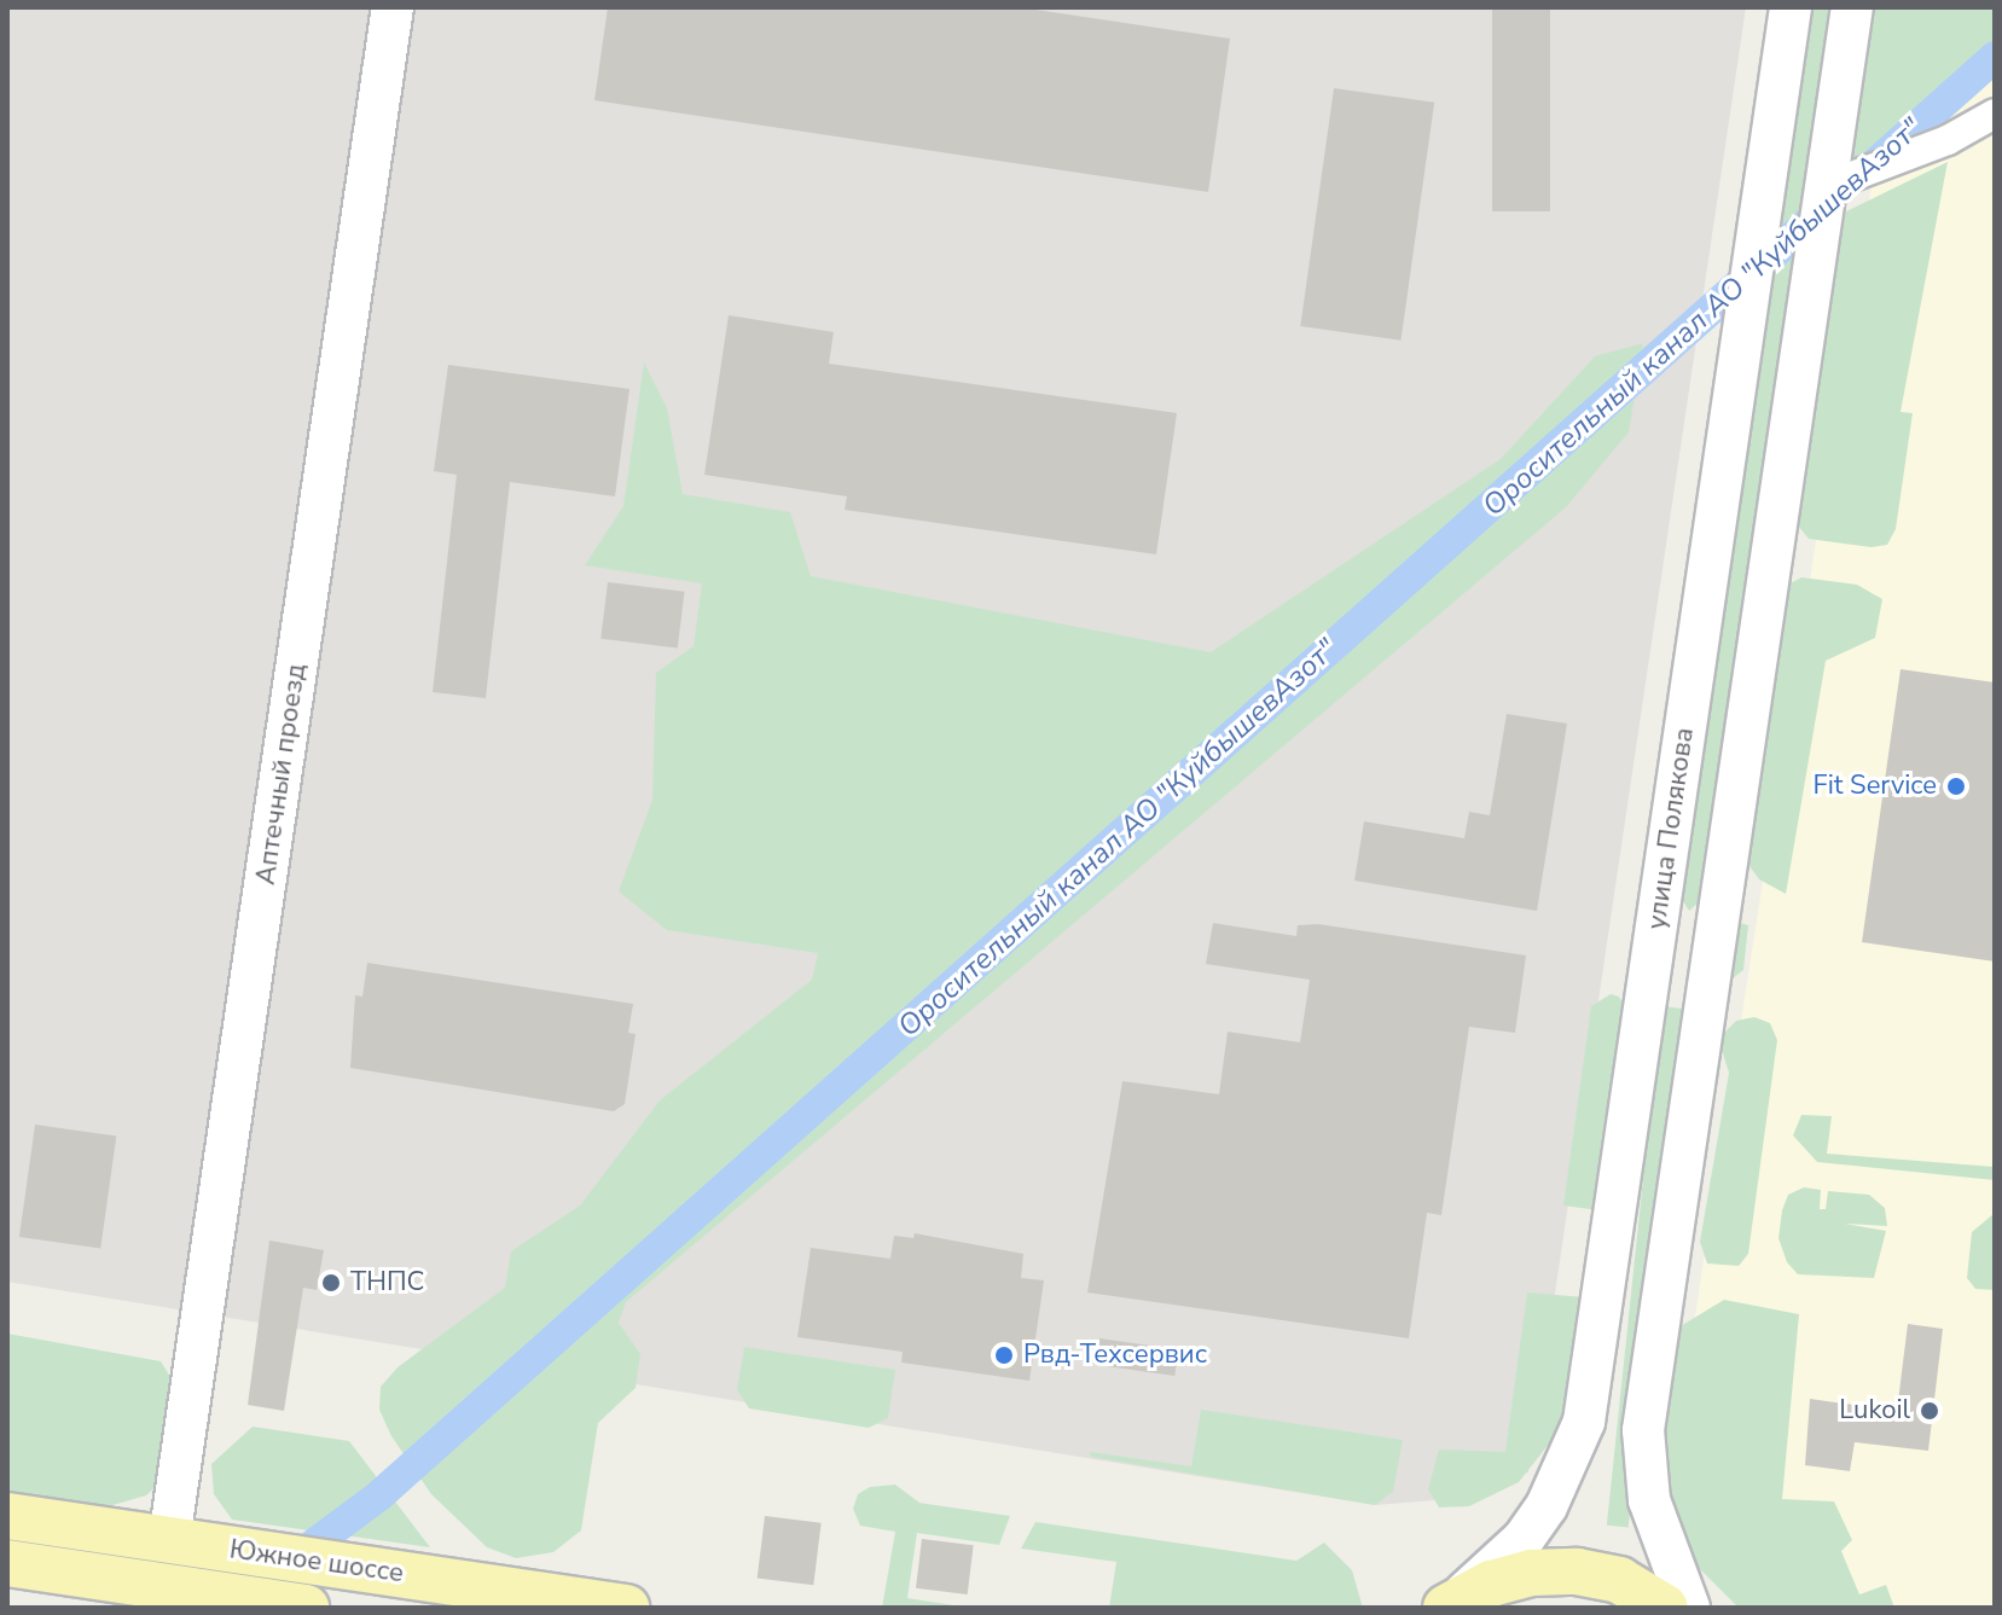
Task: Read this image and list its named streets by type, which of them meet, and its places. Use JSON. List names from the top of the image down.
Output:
{
  "streets": {
    "main road": ["Аптечный проезд", "улица Полякова", "Южное шоссе"]
  },
  "crossings": [
    ["Аптечный проезд", "Южное шоссе"]
  ],
  "water": ["Оросительный канал АО \"КуйбышевАзот\""],
  "places": [
    "Fit Service",
    "ТНПС",
    "Рвд-Техсервис",
    "Lukoil"
  ]
}
